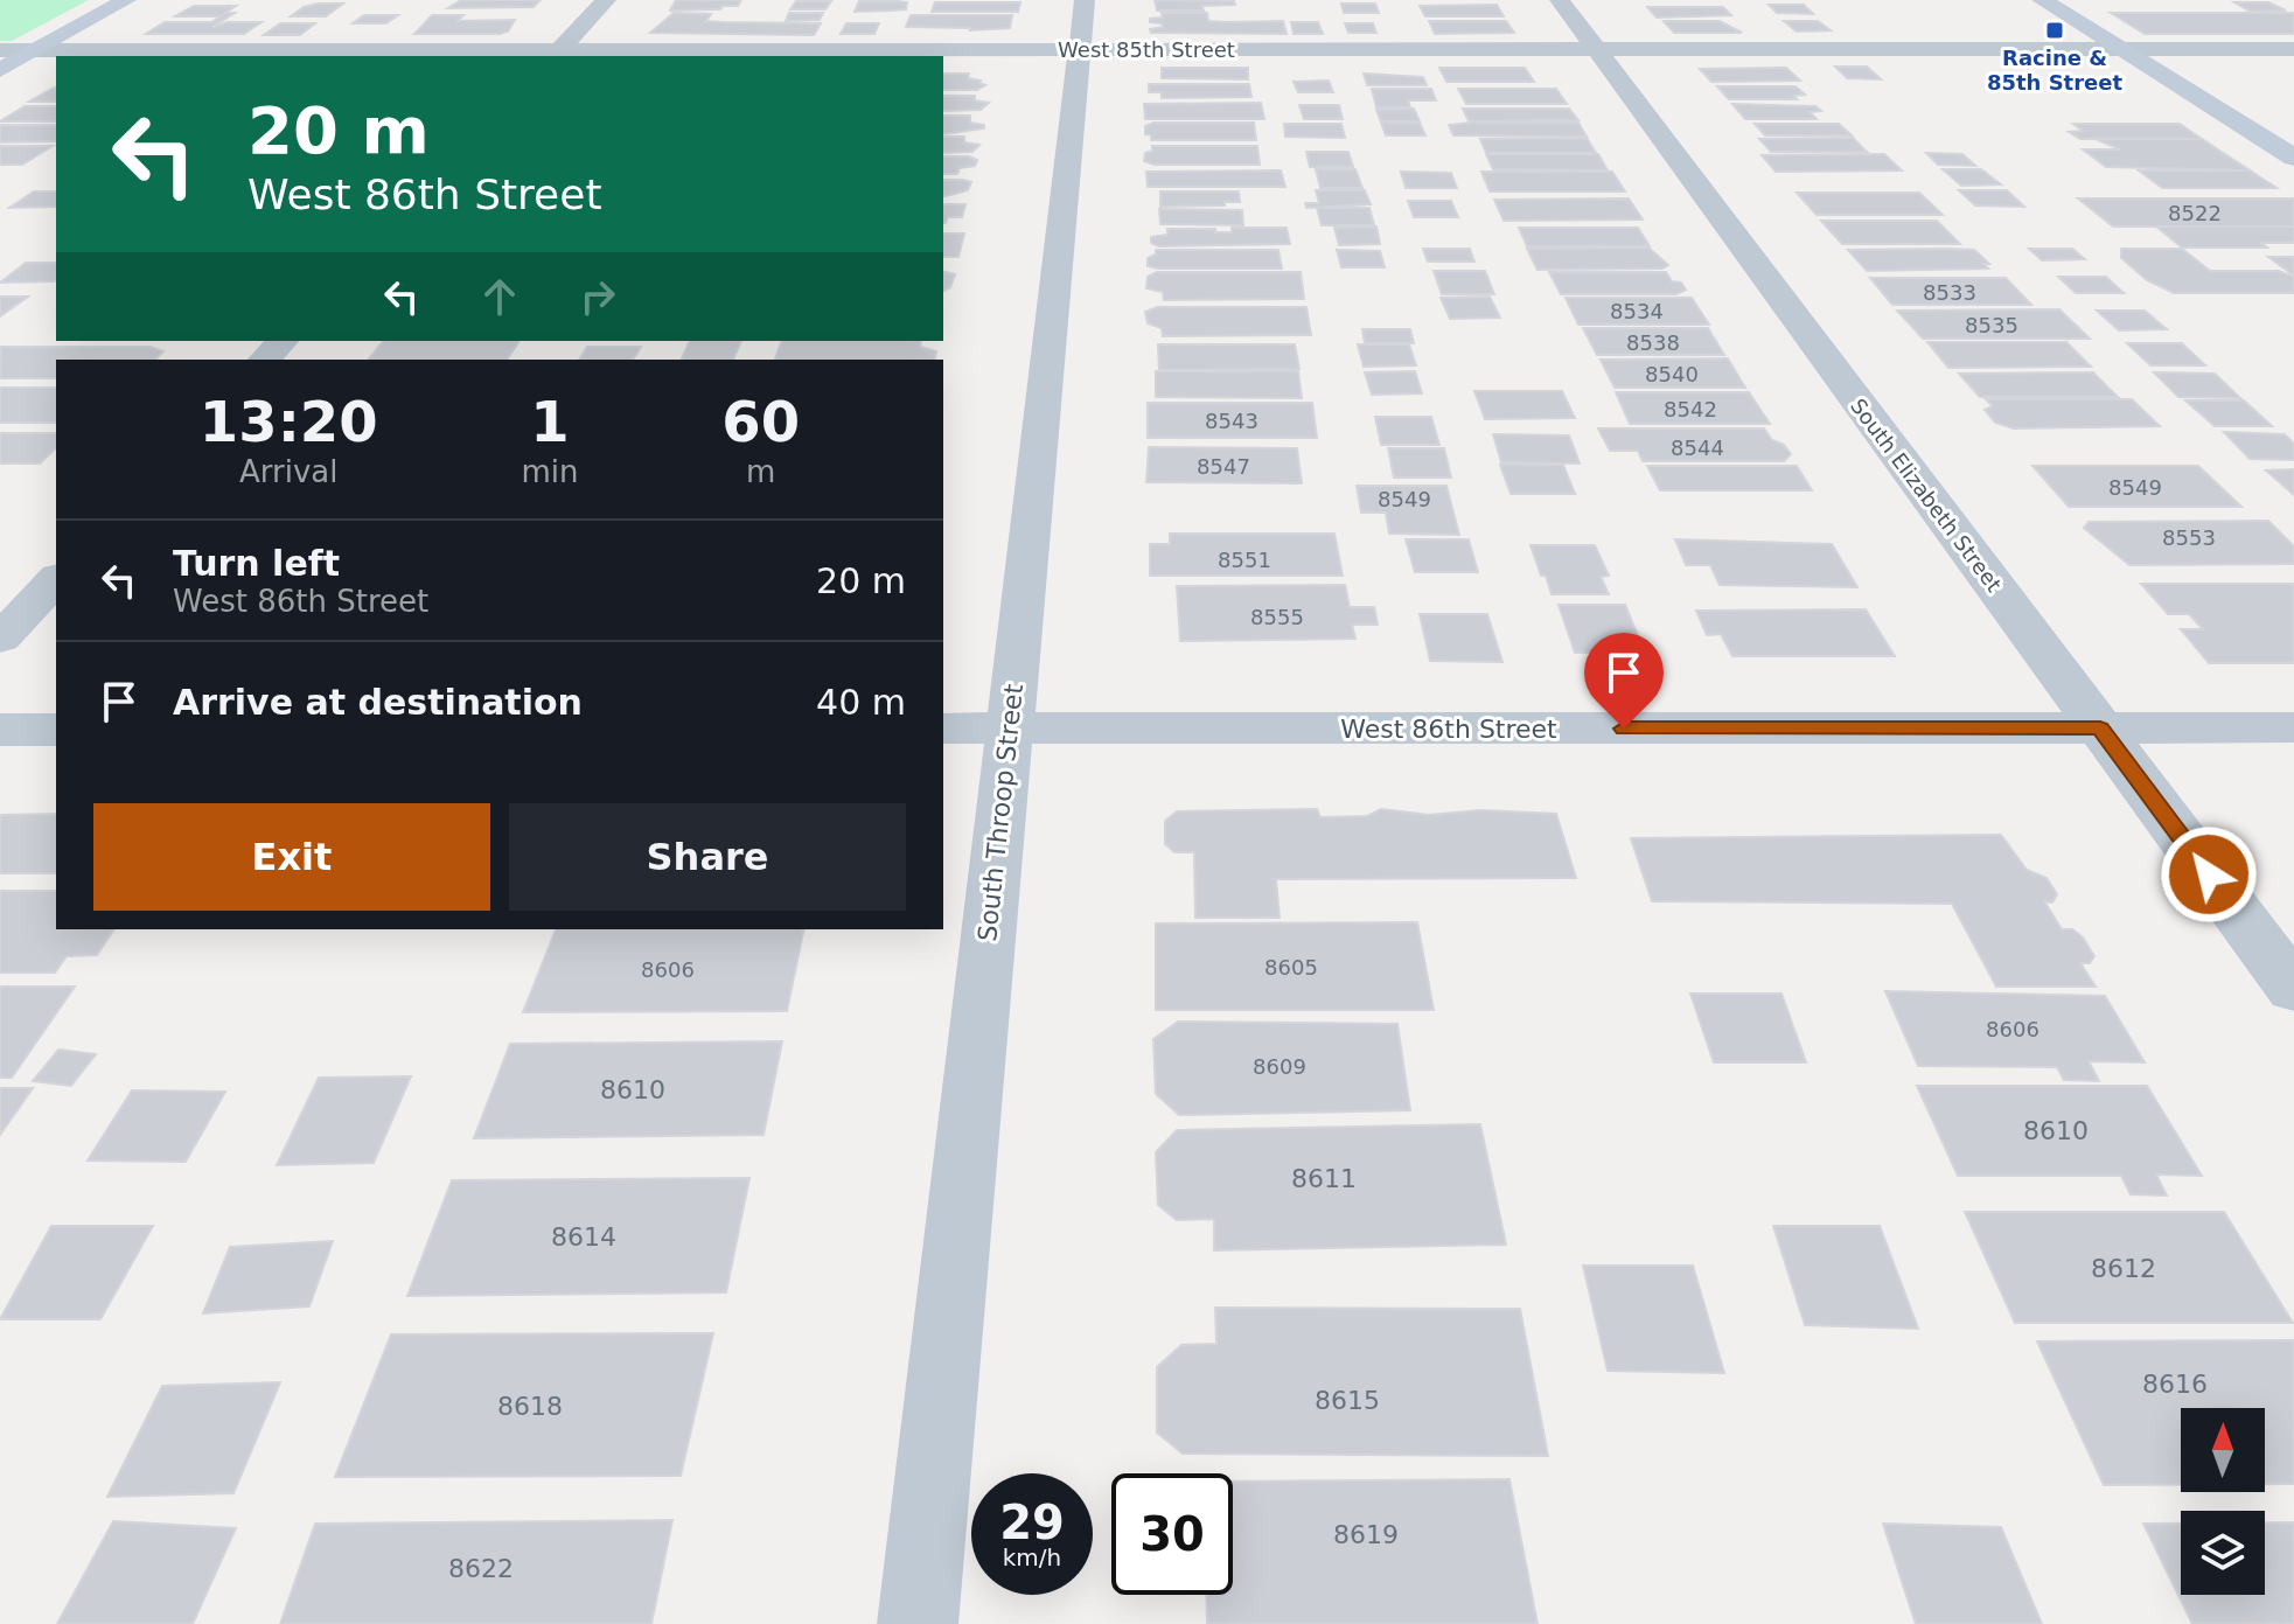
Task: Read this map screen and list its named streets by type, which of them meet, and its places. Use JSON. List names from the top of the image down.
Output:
{
  "streets": {
    "street": [
      "West 85th Street",
      "South Elizabeth Street",
      "West 86th Street",
      "South Throop Street"
    ]
  },
  "crossings": [
    ["West 85th Street", "South Elizabeth Street"],
    ["West 85th Street", "South Throop Street"],
    ["South Elizabeth Street", "West 86th Street"],
    ["West 86th Street", "South Throop Street"]
  ],
  "places": {
    "transit": ["Racine & 85th Street"]
  },
  "house_numbers": [
    "8522",
    "8533",
    "8534",
    "8535",
    "8538",
    "8540",
    "8542",
    "8543",
    "8544",
    "8547",
    "8549",
    "8549",
    "8553",
    "8551",
    "8555",
    "8605",
    "8606",
    "8606",
    "8609",
    "8610",
    "8610",
    "8611",
    "8614",
    "8612",
    "8616",
    "8615",
    "8618",
    "8619",
    "8622"
  ],
  "north": "top",
  "page": {
    "turn": ["20 m", "West 86th Street"],
    "eta": [
      "13:20",
      "Arrival",
      "1",
      "min",
      "60",
      "m"
    ],
    "list": [
      {
        "name": "Turn left",
        "note": "West 86th Street",
        "value": "20 m"
      },
      {
        "name": "Arrive at destination",
        "value": "40 m"
      }
    ],
    "buttons": ["Exit", "Share"],
    "speed": "29 km/h",
    "limit": "30"
  }
}
